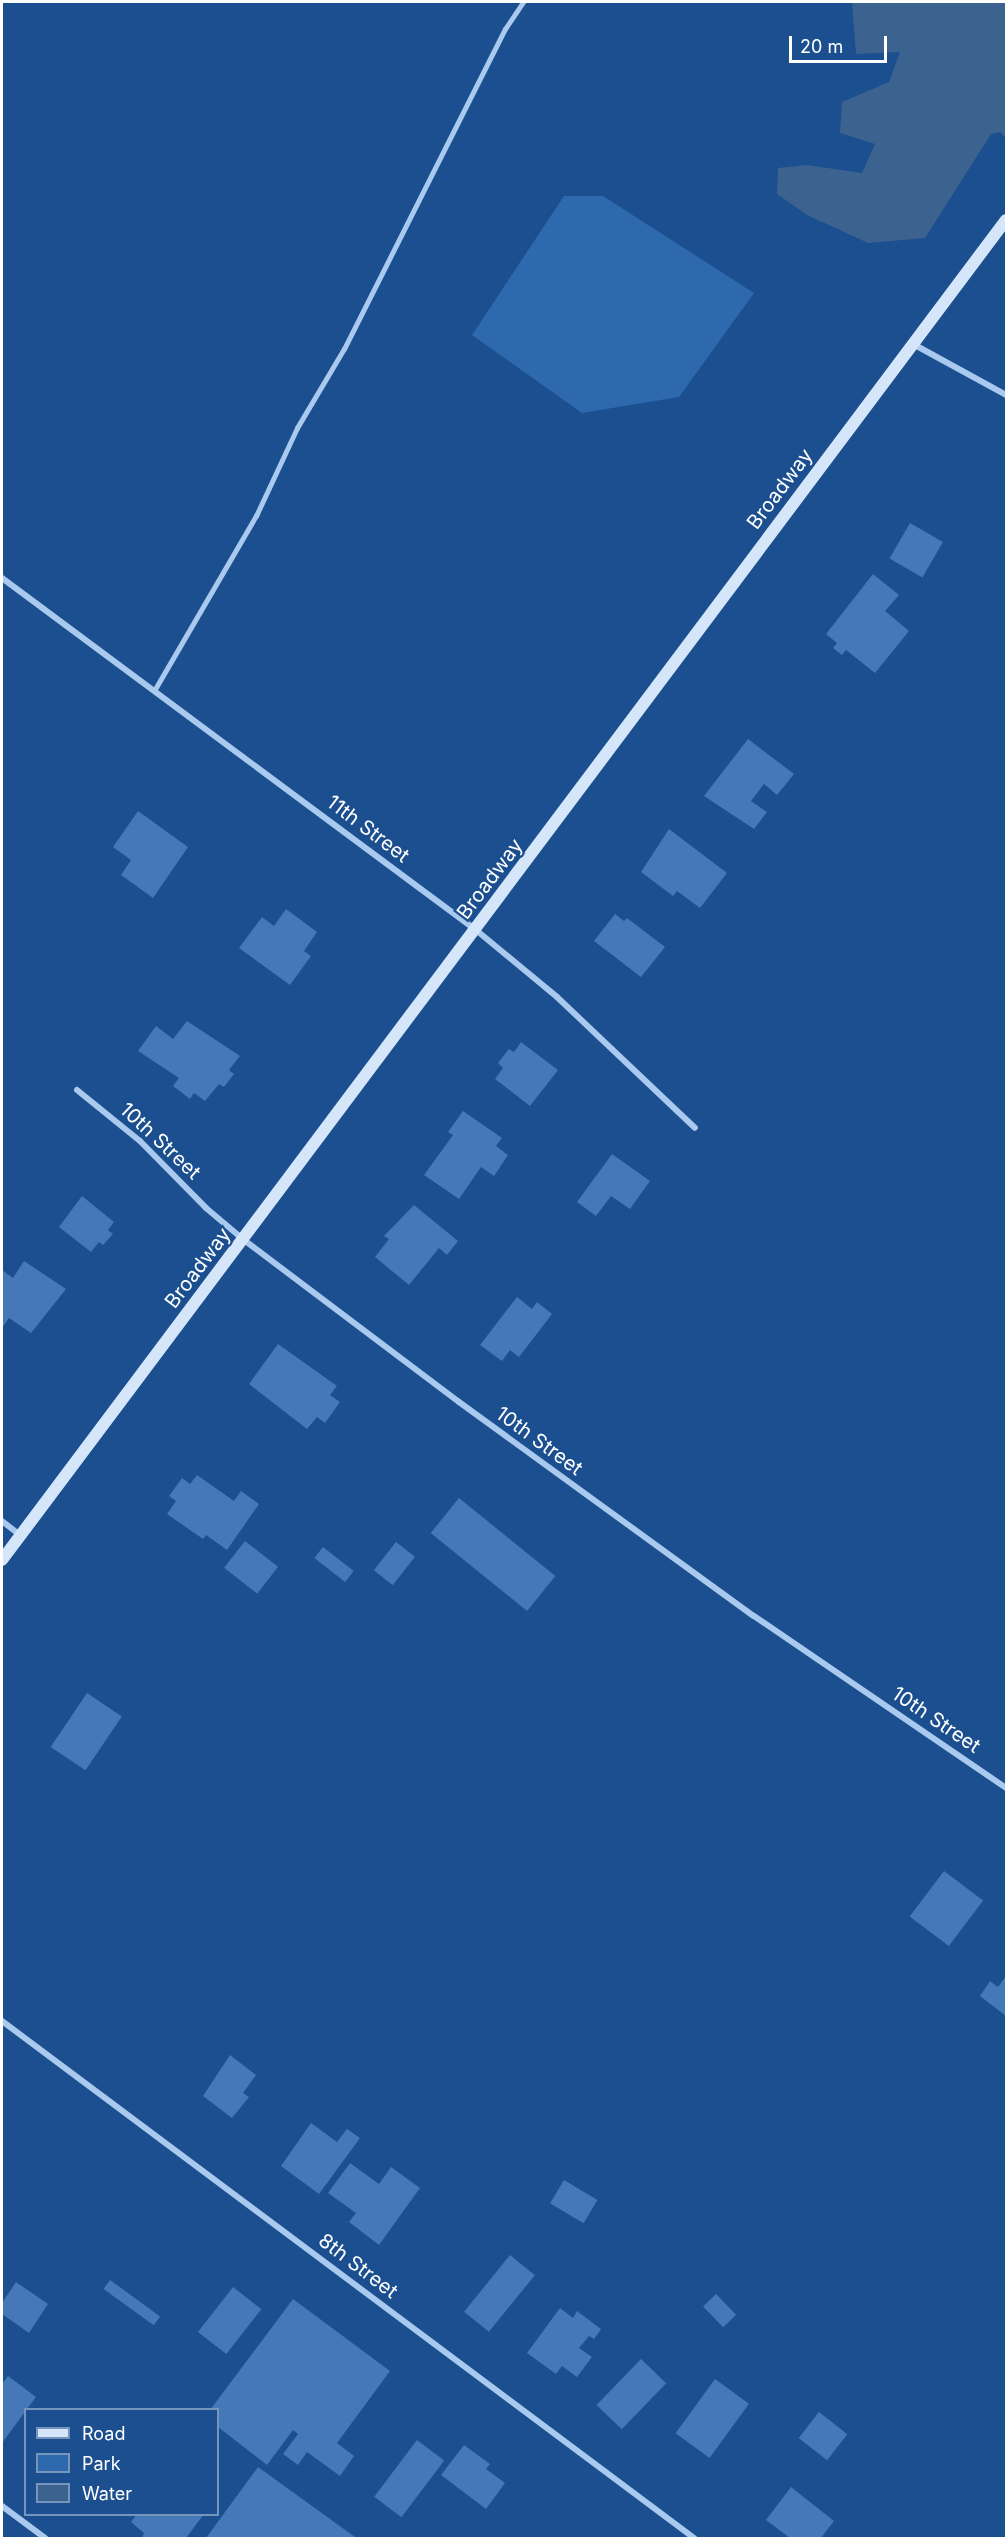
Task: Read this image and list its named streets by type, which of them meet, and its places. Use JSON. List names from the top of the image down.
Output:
{
  "streets": {
    "street": [
      "Broadway",
      "11th Street",
      "10th Street",
      "8th Street"
    ]
  },
  "crossings": [
    ["Broadway", "11th Street"],
    ["Broadway", "10th Street"]
  ],
  "legend": ["Road", "Park", "Water"],
  "scale_bar": "20 m"
}
